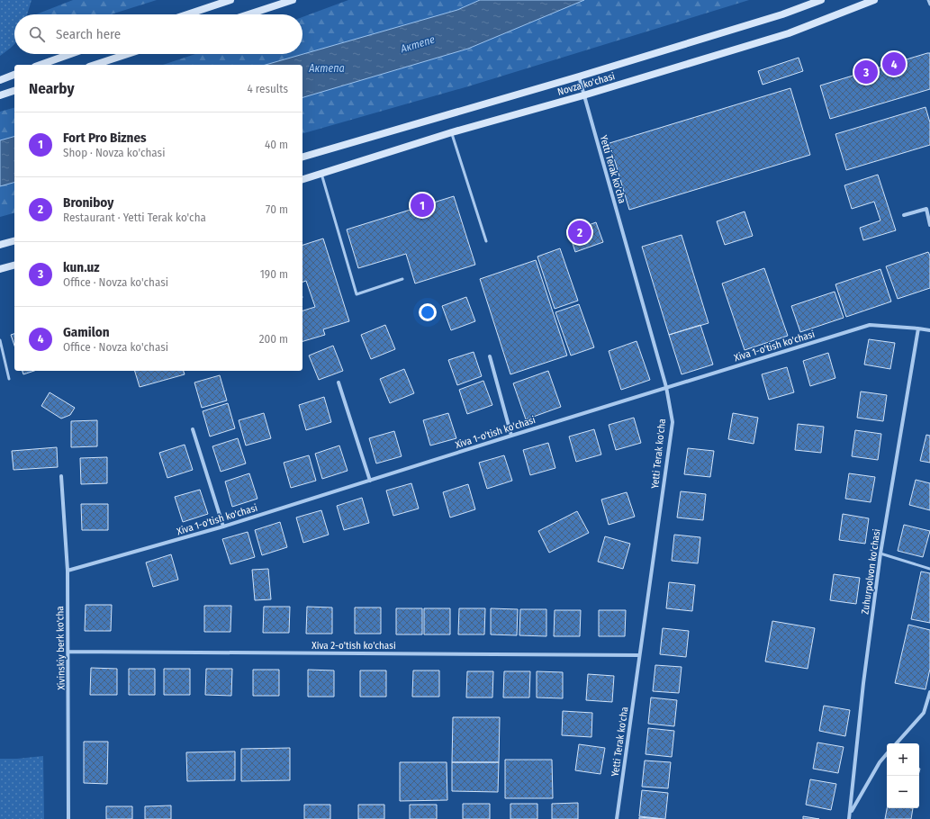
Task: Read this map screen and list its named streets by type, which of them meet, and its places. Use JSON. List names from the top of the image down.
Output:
{
  "streets": {
    "main road": ["Novza ko'chasi"],
    "street": [
      "Yetti Terak ko'cha",
      "Xiva 1-o'tish ko'chasi",
      "Zuhurpolvon ko'chasi",
      "Xiva 2-o'tish ko'chasi",
      "Xivinskiy berk ko'cha"
    ]
  },
  "crossings": [
    ["Novza ko'chasi", "Yetti Terak ko'cha"],
    ["Yetti Terak ko'cha", "Xiva 1-o'tish ko'chasi"],
    ["Yetti Terak ko'cha", "Xiva 2-o'tish ko'chasi"],
    ["Xiva 1-o'tish ko'chasi", "Zuhurpolvon ko'chasi"],
    ["Xiva 1-o'tish ko'chasi", "Xivinskiy berk ko'cha"],
    ["Xiva 2-o'tish ko'chasi", "Xivinskiy berk ko'cha"]
  ],
  "water": ["Актепе", "Актепа"],
  "page": {
    "search": "Search here",
    "pins": [
      "4",
      "3",
      "1",
      "2"
    ],
    "heading": ["Nearby", "4 results"],
    "list": [
      {
        "mark": "1",
        "name": "Fort Pro Biznes",
        "note": "Shop · Novza ko'chasi",
        "value": "40 m"
      },
      {
        "mark": "2",
        "name": "Broniboy",
        "note": "Restaurant · Yetti Terak ko'cha",
        "value": "70 m"
      },
      {
        "mark": "3",
        "name": "kun.uz",
        "note": "Office · Novza ko'chasi",
        "value": "190 m"
      },
      {
        "mark": "4",
        "name": "Gamilon",
        "note": "Office · Novza ko'chasi",
        "value": "200 m"
      }
    ],
    "map_buttons": ["+", "−"]
  }
}
